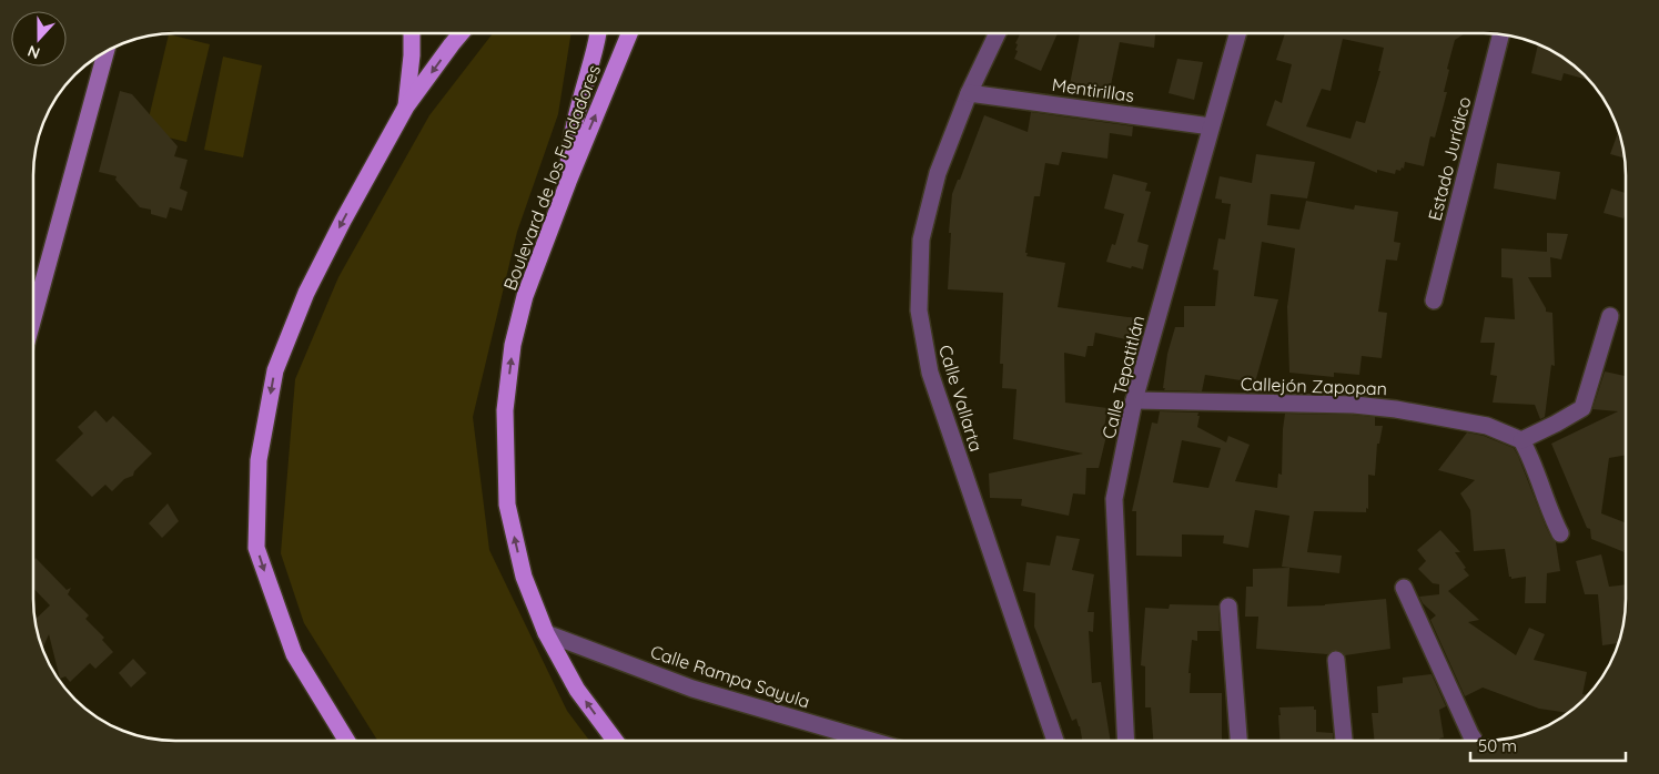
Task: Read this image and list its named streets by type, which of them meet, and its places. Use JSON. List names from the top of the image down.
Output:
{
  "streets": {
    "main road": ["Boulevard de los Fundadores"],
    "street": [
      "Mentirillas",
      "Estado Jurídico",
      "Calle Tepatitlán",
      "Callejón Zapopan",
      "Calle Vallarta",
      "Calle Rampa Sayula"
    ]
  },
  "crossings": [
    ["Mentirillas", "Calle Tepatitlán"],
    ["Mentirillas", "Calle Vallarta"],
    ["Boulevard de los Fundadores", "Calle Rampa Sayula"],
    ["Calle Tepatitlán", "Callejón Zapopan"]
  ],
  "one_way": ["Boulevard de los Fundadores"],
  "scale_bar": "50 m",
  "north": "bottom"
}
